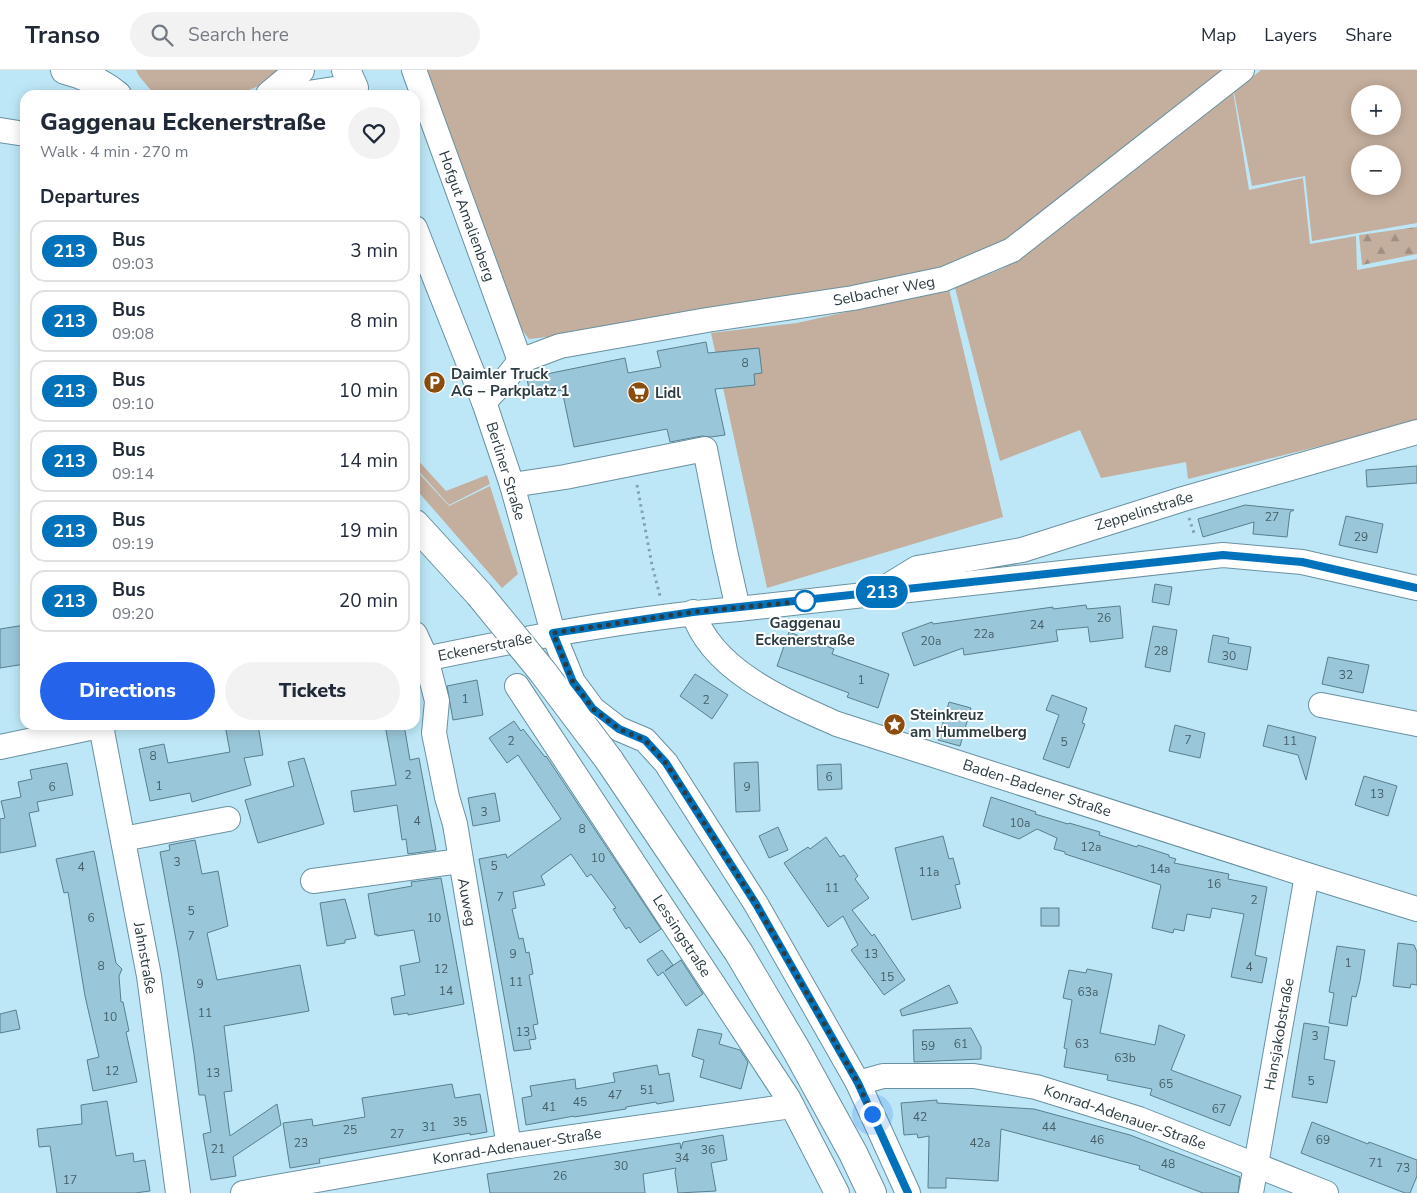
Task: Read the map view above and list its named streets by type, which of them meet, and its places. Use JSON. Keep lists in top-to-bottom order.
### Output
{
  "streets": {
    "street": [
      "Hofgut Amalienberg",
      "Selbacher Weg",
      "Berliner Straße",
      "Zeppelinstraße",
      "Eckenerstraße",
      "Baden-Badener Straße",
      "Auweg",
      "Lessingstraße",
      "Jahnstraße",
      "Hansjakobstraße",
      "Konrad-Adenauer-Straße"
    ]
  },
  "crossings": [
    ["Hofgut Amalienberg", "Selbacher Weg"],
    ["Berliner Straße", "Eckenerstraße"],
    ["Zeppelinstraße", "Eckenerstraße"],
    ["Eckenerstraße", "Baden-Badener Straße"],
    ["Eckenerstraße", "Auweg"],
    ["Baden-Badener Straße", "Hansjakobstraße"],
    ["Auweg", "Konrad-Adenauer-Straße"],
    ["Lessingstraße", "Konrad-Adenauer-Straße"],
    ["Hansjakobstraße", "Konrad-Adenauer-Straße"]
  ],
  "places": {
    "parking": ["Daimler Truck AG − Parkplatz 1"],
    "supermarket": ["Lidl"],
    "other": ["Gaggenau Eckenerstraße"],
    "place": ["Steinkreuz am Hummelberg"]
  },
  "lines": ["bus line 213"],
  "house_numbers": [
    "8",
    "27",
    "29",
    "26",
    "24",
    "22a",
    "20a",
    "28",
    "30",
    "32",
    "1",
    "1",
    "2",
    "7",
    "2",
    "11",
    "5",
    "8",
    "2",
    "6",
    "1",
    "6",
    "9",
    "13",
    "3",
    "4",
    "10a",
    "8",
    "12a",
    "10",
    "3",
    "5",
    "4",
    "14a",
    "11a",
    "16",
    "11",
    "7",
    "2",
    "5",
    "6",
    "10",
    "7",
    "9",
    "13",
    "1",
    "8",
    "4",
    "12",
    "15",
    "11",
    "9",
    "14",
    "63a",
    "11",
    "10",
    "13",
    "3",
    "61",
    "63",
    "59",
    "63b",
    "12",
    "13",
    "5",
    "65",
    "51",
    "47",
    "45",
    "41",
    "67",
    "42",
    "35",
    "31",
    "44",
    "25",
    "27",
    "46",
    "69",
    "23",
    "42a",
    "21",
    "36",
    "34",
    "71",
    "48",
    "30",
    "73",
    "26",
    "17"
  ],
  "page": {
    "header": "Transo",
    "search": "Search here",
    "nav": ["Map", "Layers", "Share"],
    "on_map": "213",
    "map_buttons": ["+", "−"],
    "heading": [
      ["Gaggenau Eckenerstraße", "Walk · 4 min · 270 m"],
      "Departures"
    ],
    "list": [
      {
        "mark": "213",
        "name": "Bus",
        "note": "09:03",
        "value": "3 min"
      },
      {
        "mark": "213",
        "name": "Bus",
        "note": "09:08",
        "value": "8 min"
      },
      {
        "mark": "213",
        "name": "Bus",
        "note": "09:10",
        "value": "10 min"
      },
      {
        "mark": "213",
        "name": "Bus",
        "note": "09:14",
        "value": "14 min"
      },
      {
        "mark": "213",
        "name": "Bus",
        "note": "09:19",
        "value": "19 min"
      },
      {
        "mark": "213",
        "name": "Bus",
        "note": "09:20",
        "value": "20 min"
      }
    ],
    "buttons": ["Directions", "Tickets"]
  }
}
